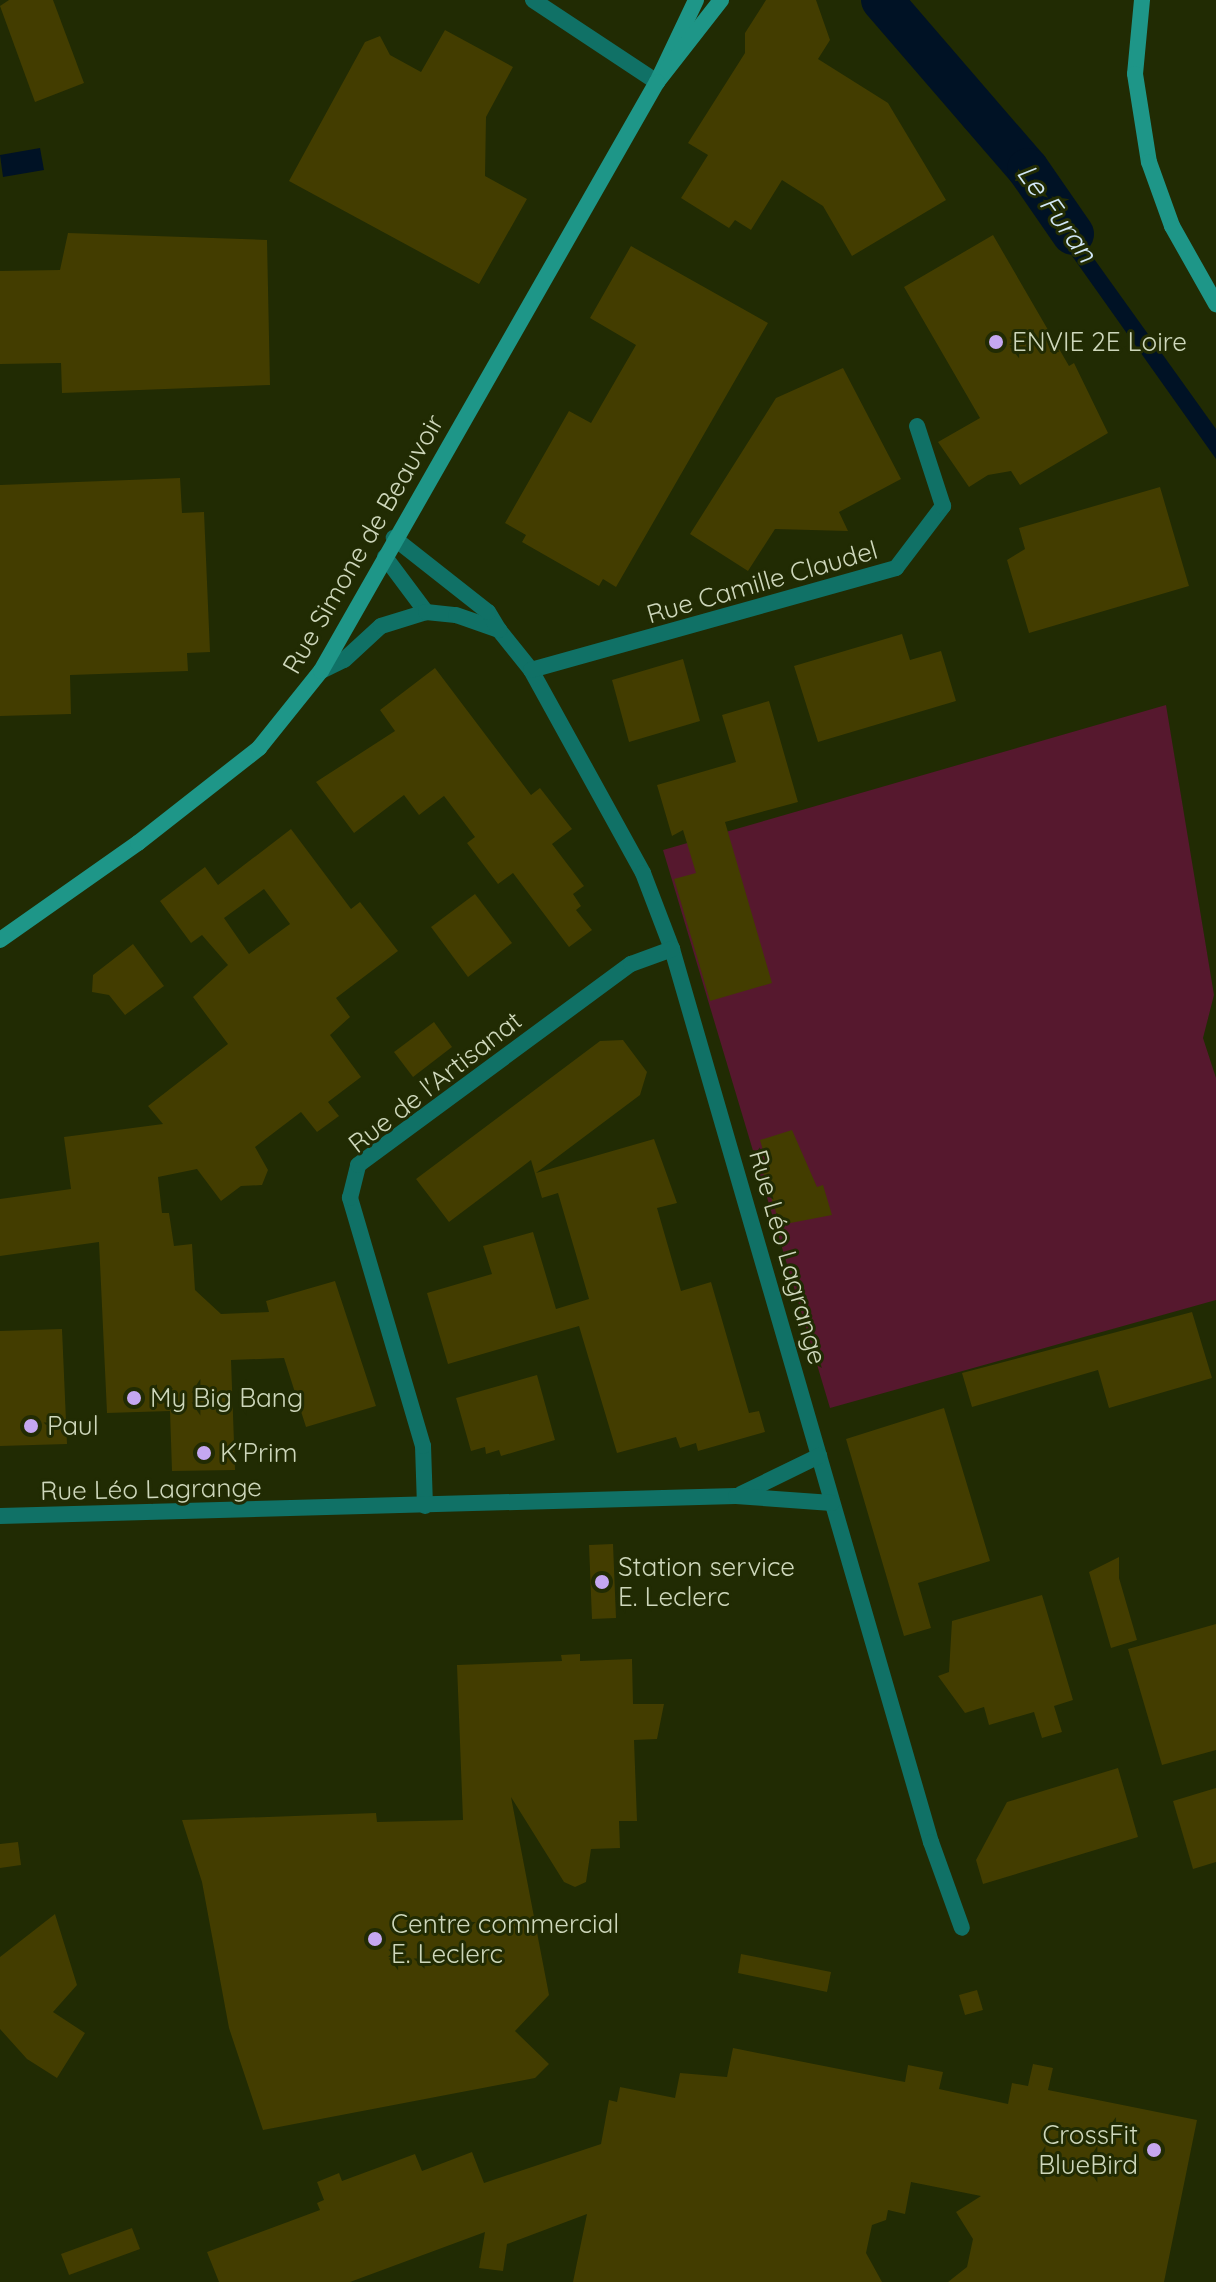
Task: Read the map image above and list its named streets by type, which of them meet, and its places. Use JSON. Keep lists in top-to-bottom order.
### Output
{
  "streets": {
    "main road": ["Rue Simone de Beauvoir"],
    "street": ["Rue Camille Claudel", "Rue de l'Artisanat", "Rue Léo Lagrange"]
  },
  "crossings": [
    ["Rue Simone de Beauvoir", "Rue Léo Lagrange"],
    ["Rue Camille Claudel", "Rue Léo Lagrange"],
    ["Rue de l'Artisanat", "Rue Léo Lagrange"]
  ],
  "water": ["Le Furan"],
  "places": [
    "ENVIE 2E Loire",
    "My Big Bang",
    "Paul",
    "K'Prim",
    "Station service E. Leclerc",
    "Centre commercial E. Leclerc",
    "CrossFit BlueBird"
  ]
}
